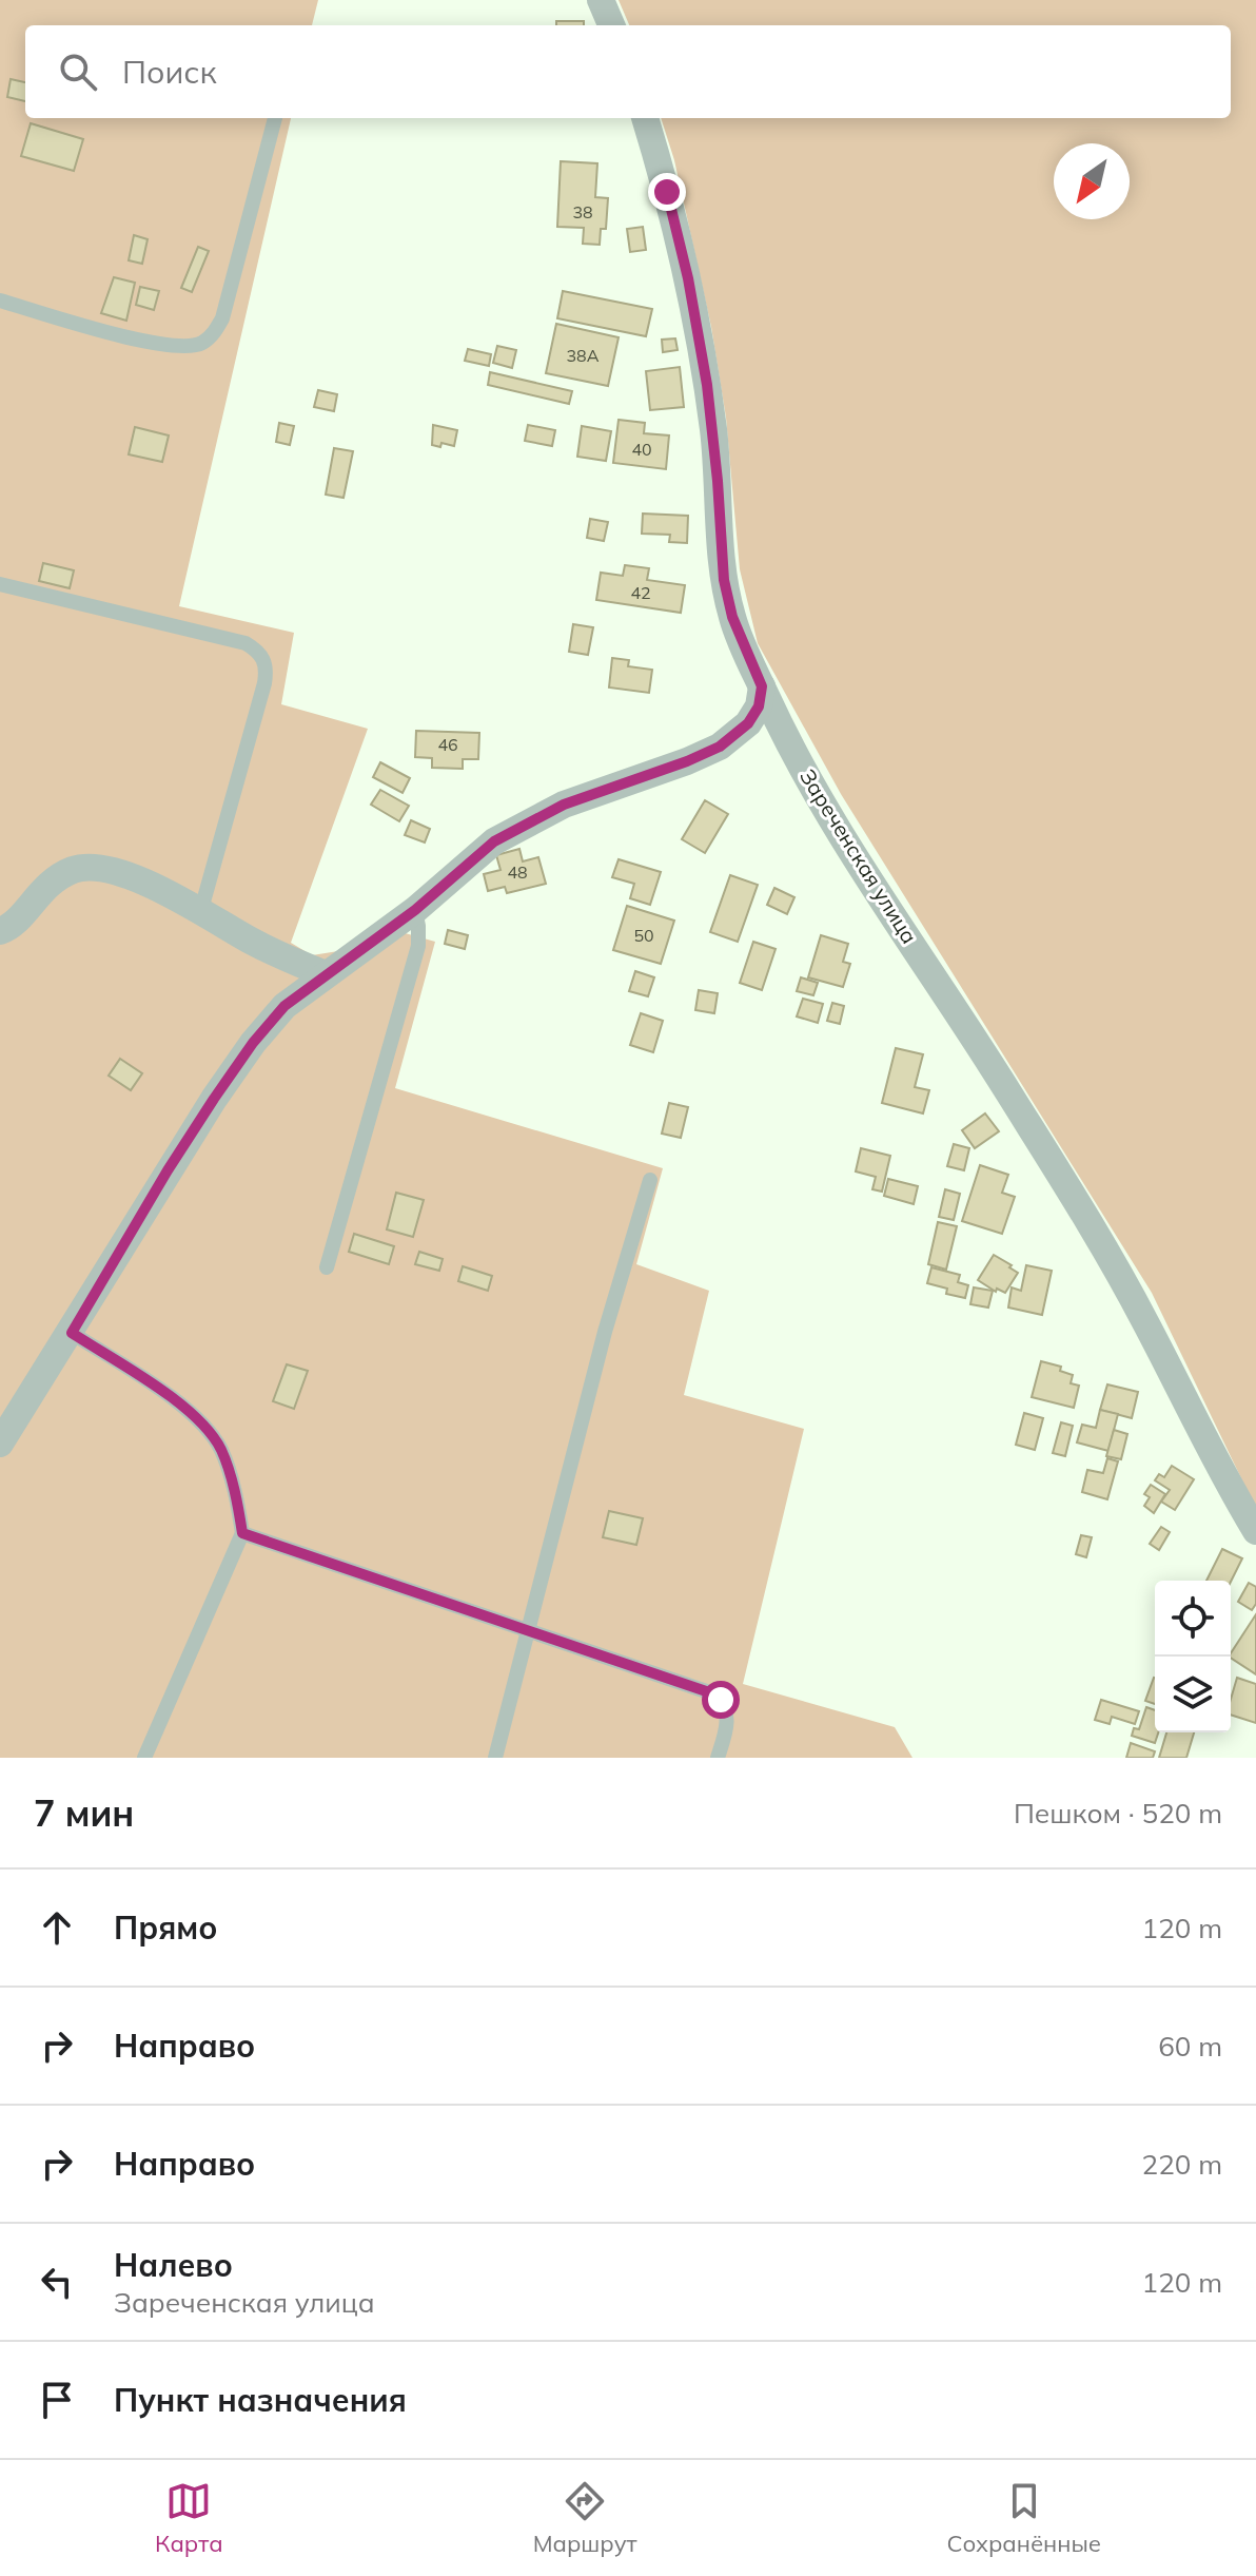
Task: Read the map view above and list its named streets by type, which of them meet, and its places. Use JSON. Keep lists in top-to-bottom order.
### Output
{
  "streets": {
    "street": ["Зареченская улица"]
  },
  "house_numbers": [
    "38",
    "38А",
    "40",
    "42",
    "46",
    "48",
    "50"
  ],
  "north": "bottom left",
  "page": {
    "search": "Поиск",
    "heading": ["7 мин", "Пешком · 520 m"],
    "list": [
      ["Прямо", "120 m"],
      ["Направо", "60 m"],
      ["Направо", "220 m"],
      ["Налево", "Зареченская улица", "120 m"],
      "Пункт назначения"
    ],
    "nav": ["Карта", "Маршрут", "Сохранённые"]
  }
}
